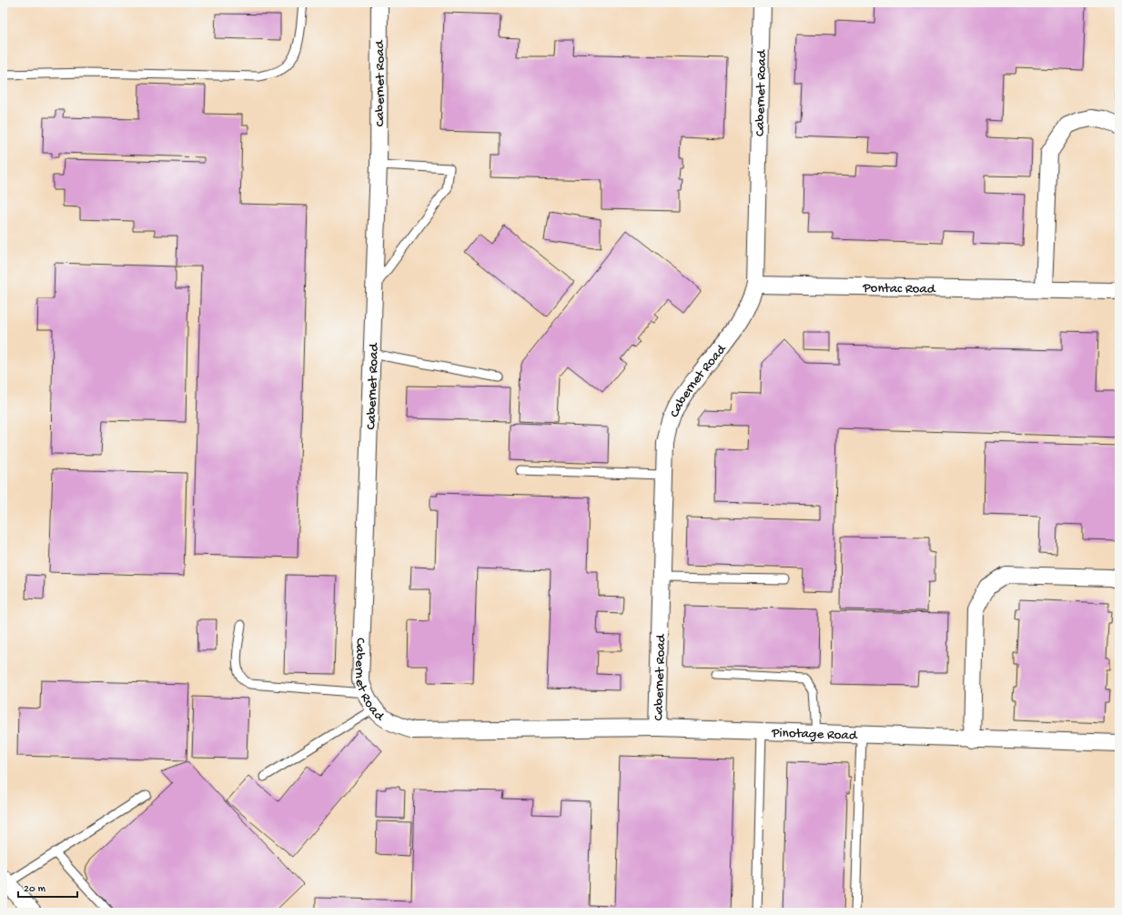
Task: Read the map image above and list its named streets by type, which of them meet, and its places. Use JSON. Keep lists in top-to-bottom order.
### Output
{
  "streets": {
    "street": ["Cabernet Road", "Pontac Road", "Pinotage Road"]
  },
  "crossings": [
    ["Cabernet Road", "Pontac Road"],
    ["Cabernet Road", "Pinotage Road"]
  ],
  "scale_bar": "20 m"
}
